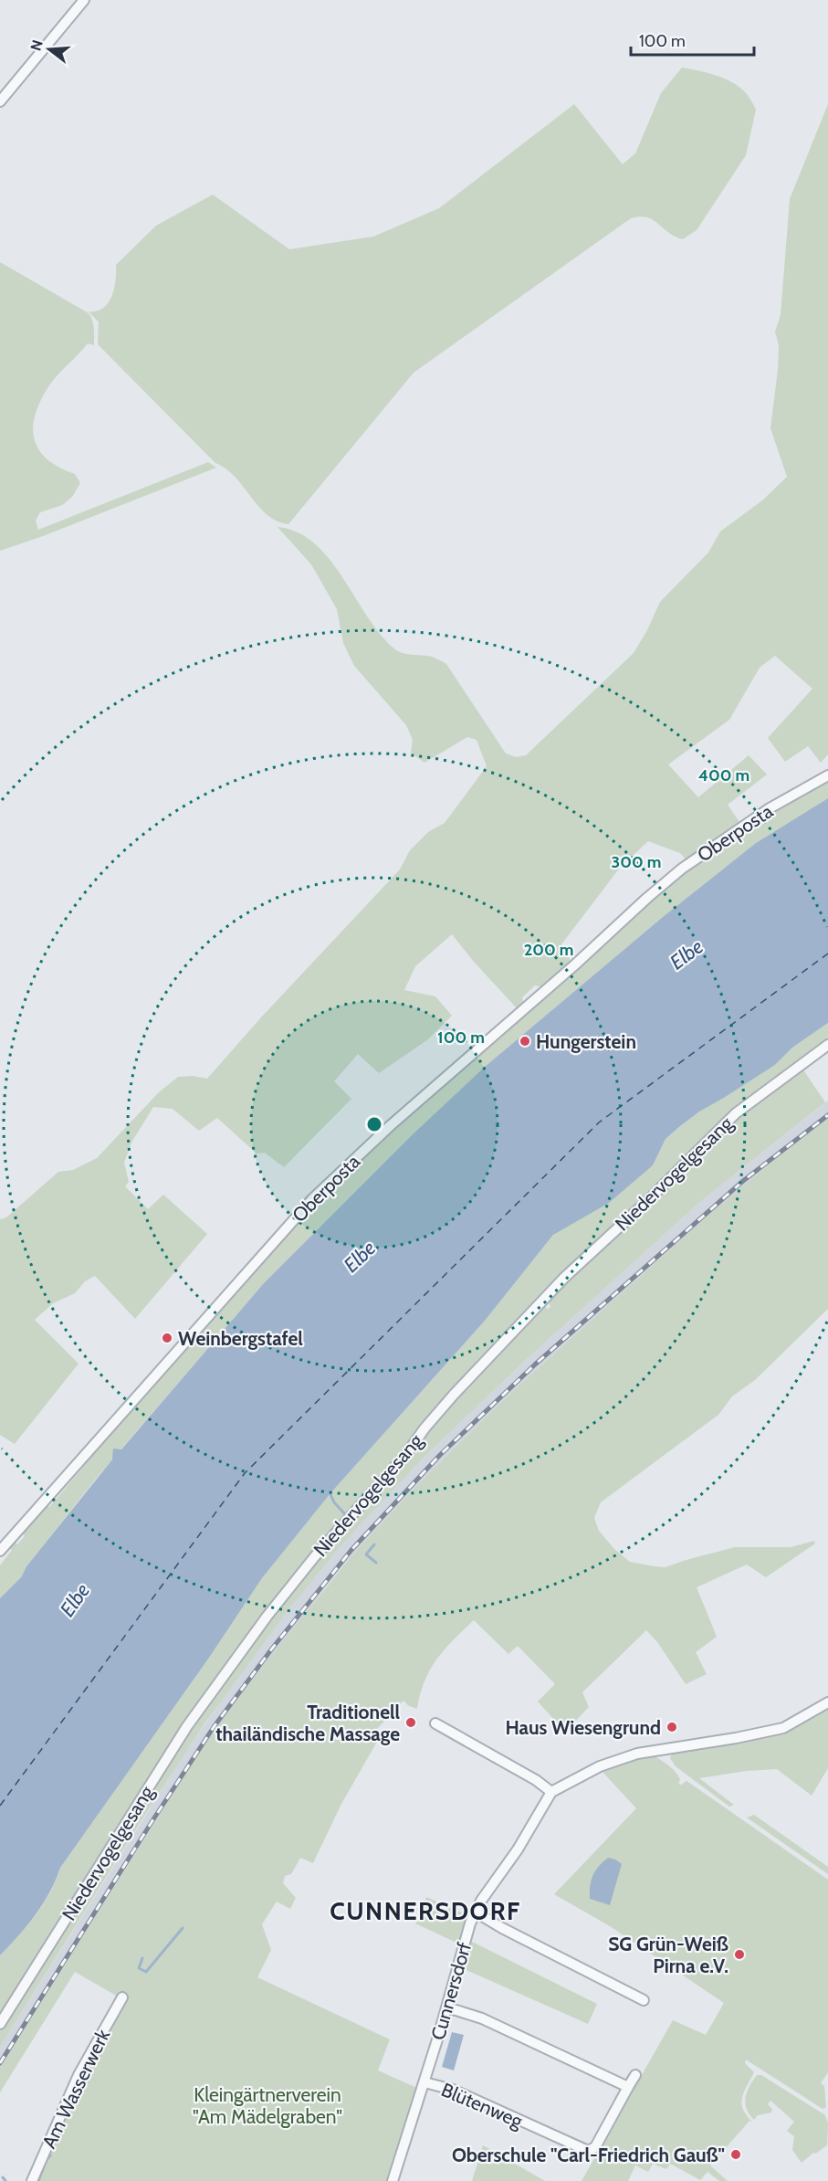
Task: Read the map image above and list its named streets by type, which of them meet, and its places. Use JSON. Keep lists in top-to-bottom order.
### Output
{
  "streets": {
    "street": [
      "Oberposta",
      "Niedervogelgesang",
      "Cunnersdorf",
      "Am Wasserwerk",
      "Blütenweg"
    ]
  },
  "crossings": [
    ["Cunnersdorf", "Blütenweg"]
  ],
  "districts": ["CUNNERSDORF"],
  "water": ["Elbe"],
  "parks": ["Kleingärtnerverein \"Am Mädelgraben\""],
  "places": [
    "Hungerstein",
    "Weinbergstafel",
    "Traditionell thailändische Massage",
    "Haus Wiesengrund",
    "SG Grün-Weiß Pirna e.V.",
    "Oberschule \"Carl-Friedrich Gauß\""
  ],
  "scale_bar": "100 m",
  "north": "left",
  "rings": [
    "400 m",
    "300 m",
    "200 m",
    "100 m"
  ]
}
